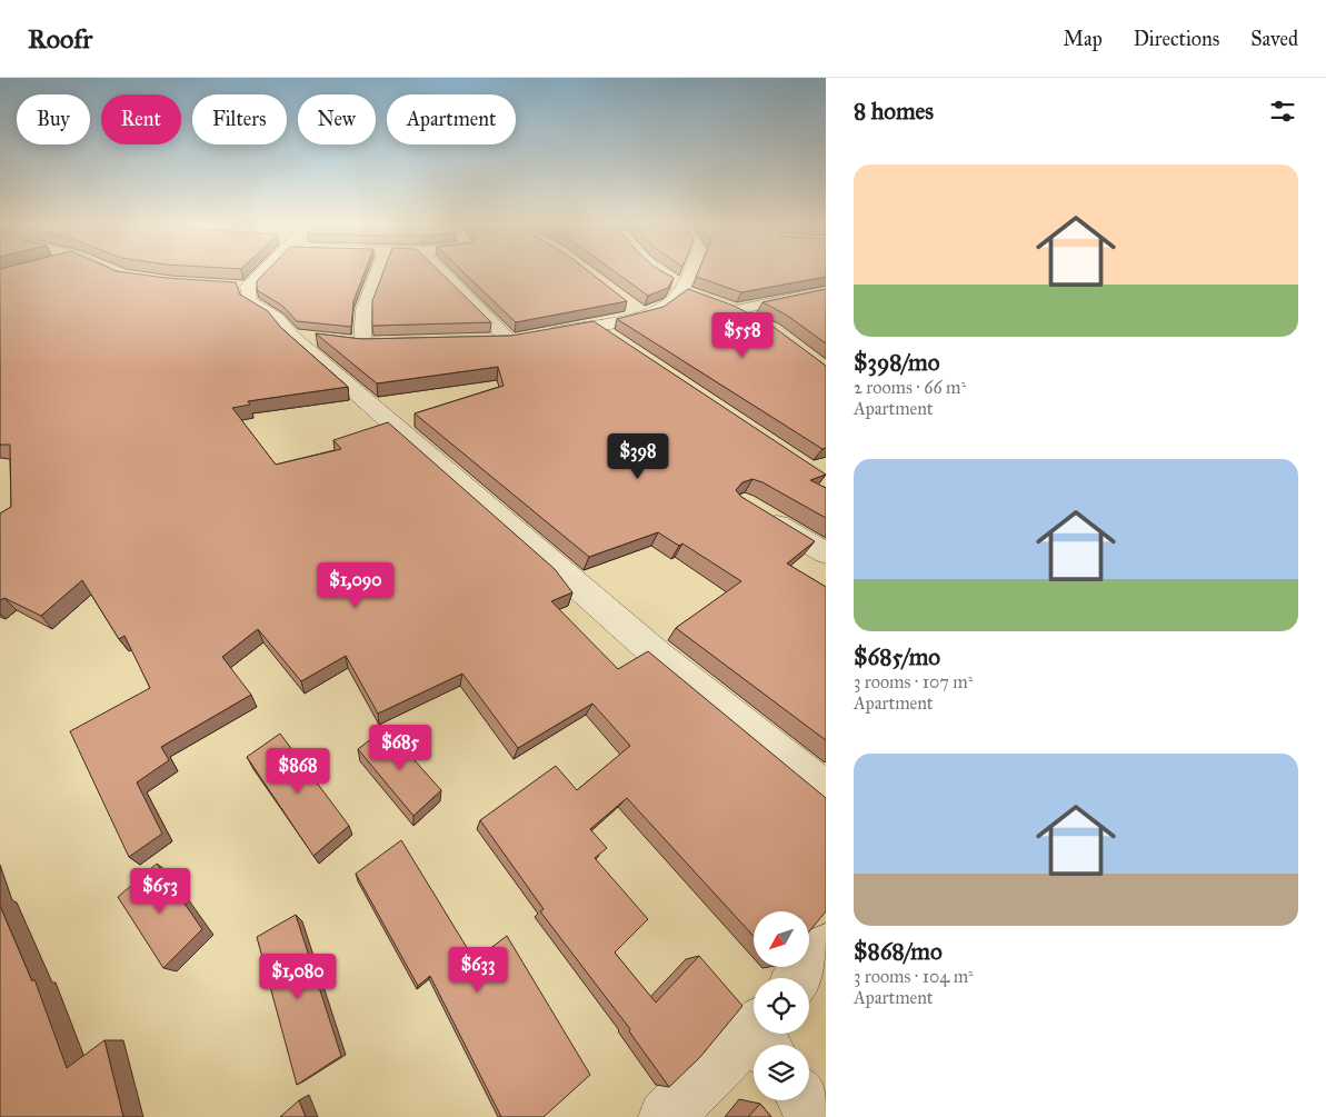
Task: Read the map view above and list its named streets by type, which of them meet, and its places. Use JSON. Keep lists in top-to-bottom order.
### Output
{
  "north": "bottom left",
  "page": {
    "header": "Roofr",
    "nav": ["Map", "Directions", "Saved"],
    "heading": "8 homes",
    "chip": [
      "Buy",
      "Rent",
      "Filters",
      "New",
      "Apartment"
    ],
    "list": [
      {
        "name": "$398/mo",
        "note": "2 rooms · 66 m² · Apartment"
      },
      {
        "name": "$685/mo",
        "note": "3 rooms · 107 m² · Apartment"
      },
      {
        "name": "$868/mo",
        "note": "3 rooms · 104 m² · Apartment"
      }
    ],
    "price": [
      "$558",
      "$398",
      "$1,090",
      "$685",
      "$868",
      "$653",
      "$633",
      "$1,080"
    ]
  }
}
